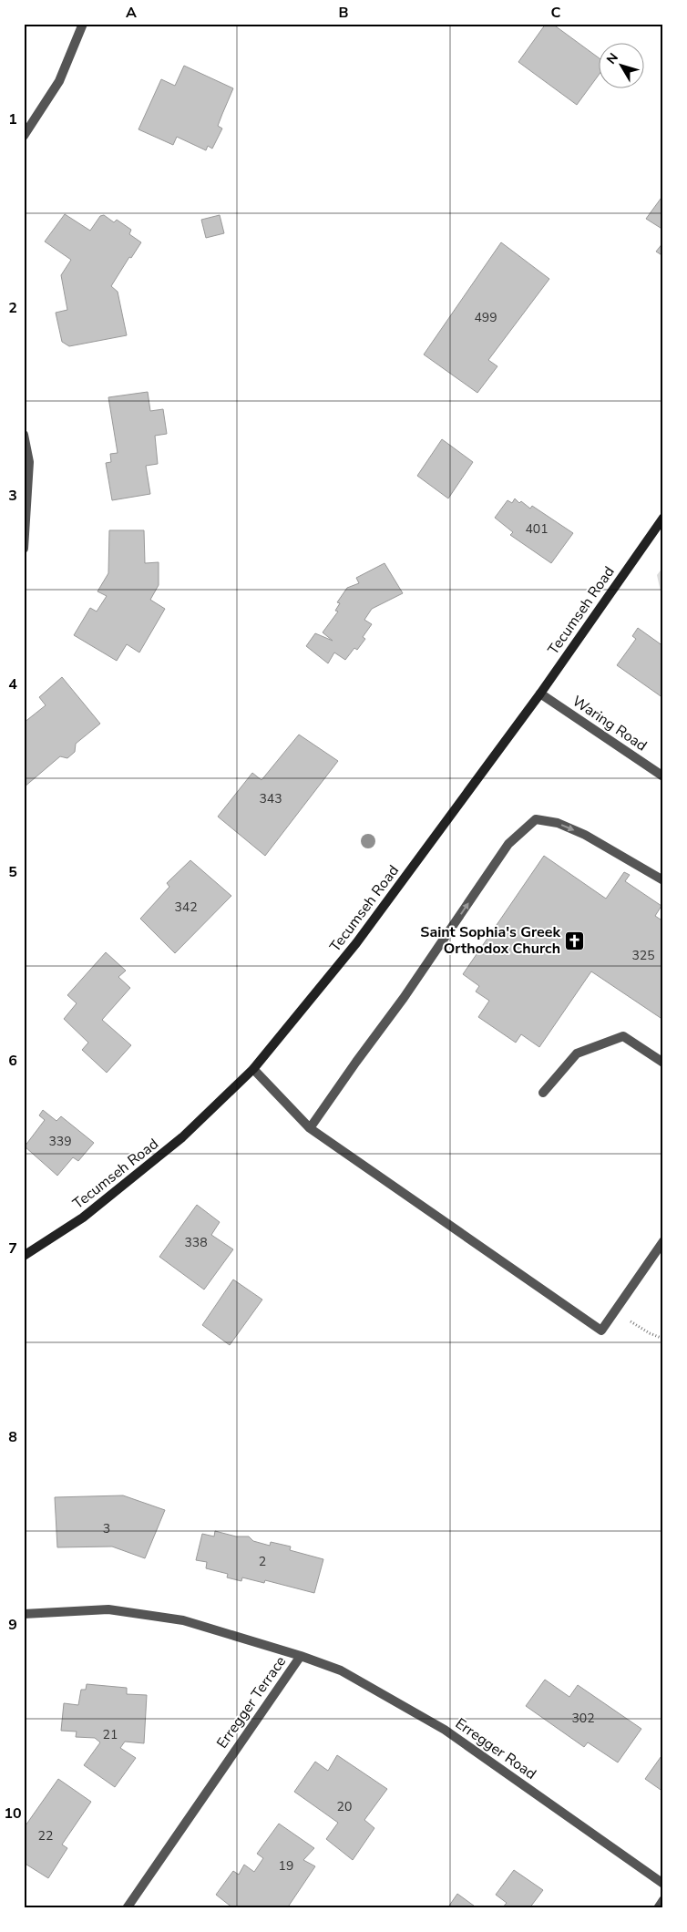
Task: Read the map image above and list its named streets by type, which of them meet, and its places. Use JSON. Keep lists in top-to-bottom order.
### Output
{
  "streets": {
    "street": [
      "Tecumseh Road",
      "Waring Road",
      "Erregger Terrace",
      "Erregger Road"
    ]
  },
  "crossings": [
    ["Tecumseh Road", "Waring Road"],
    ["Erregger Terrace", "Erregger Road"]
  ],
  "places": {
    "church": ["Saint Sophia's Greek Orthodox Church"]
  },
  "house_numbers": [
    "499",
    "401",
    "343",
    "342",
    "325",
    "339",
    "338",
    "3",
    "2",
    "302",
    "21",
    "20",
    "22",
    "19"
  ],
  "north": "top left",
  "grid": {
    "columns": ["A", "B", "C"],
    "rows": [
      "1",
      "2",
      "3",
      "4",
      "5",
      "6",
      "7",
      "8",
      "9",
      "10"
    ]
  }
}
